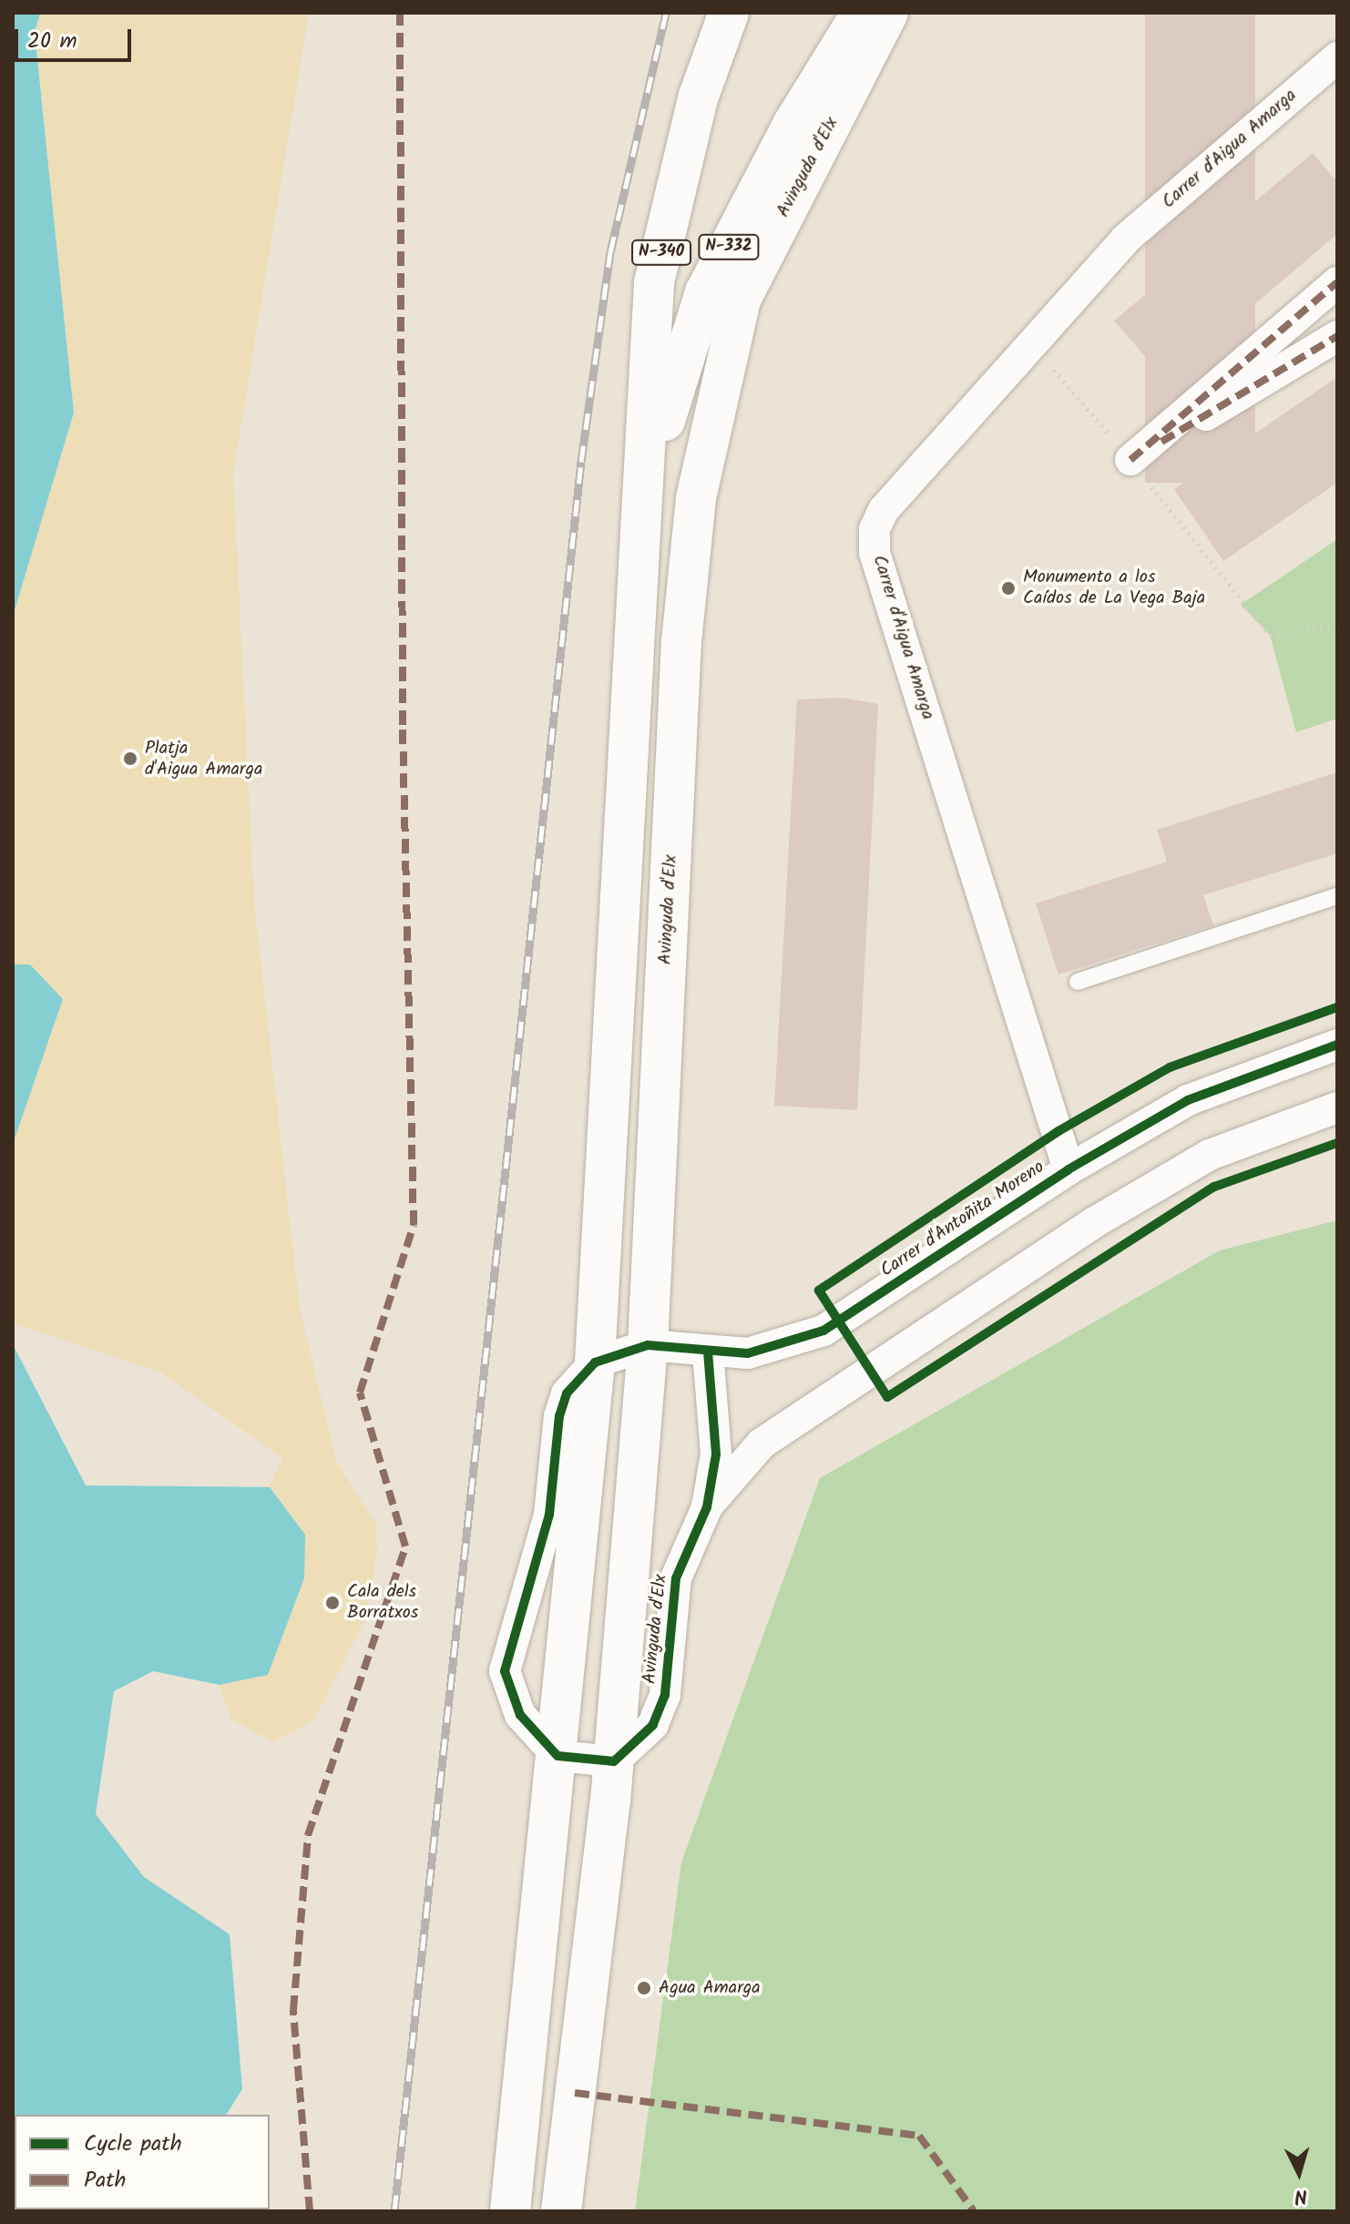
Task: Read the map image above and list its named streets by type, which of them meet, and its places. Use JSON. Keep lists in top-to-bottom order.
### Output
{
  "streets": {
    "highway": ["Avinguda d'Elx", "N-332", "N-340"],
    "street": ["Carrer d'Aigua Amarga", "Carrer d'Antoñita Moreno"]
  },
  "crossings": [
    ["Carrer d'Aigua Amarga", "Carrer d'Antoñita Moreno"],
    ["Avinguda d'Elx", "Carrer d'Antoñita Moreno"],
    ["N-332", "N-340"]
  ],
  "places": [
    "Monumento a los Caídos de La Vega Baja",
    "Platja d'Aigua Amarga",
    "Cala dels Borratxos",
    "Agua Amarga"
  ],
  "legend": ["Cycle path", "Path"],
  "scale_bar": "20 m",
  "north": "bottom"
}
